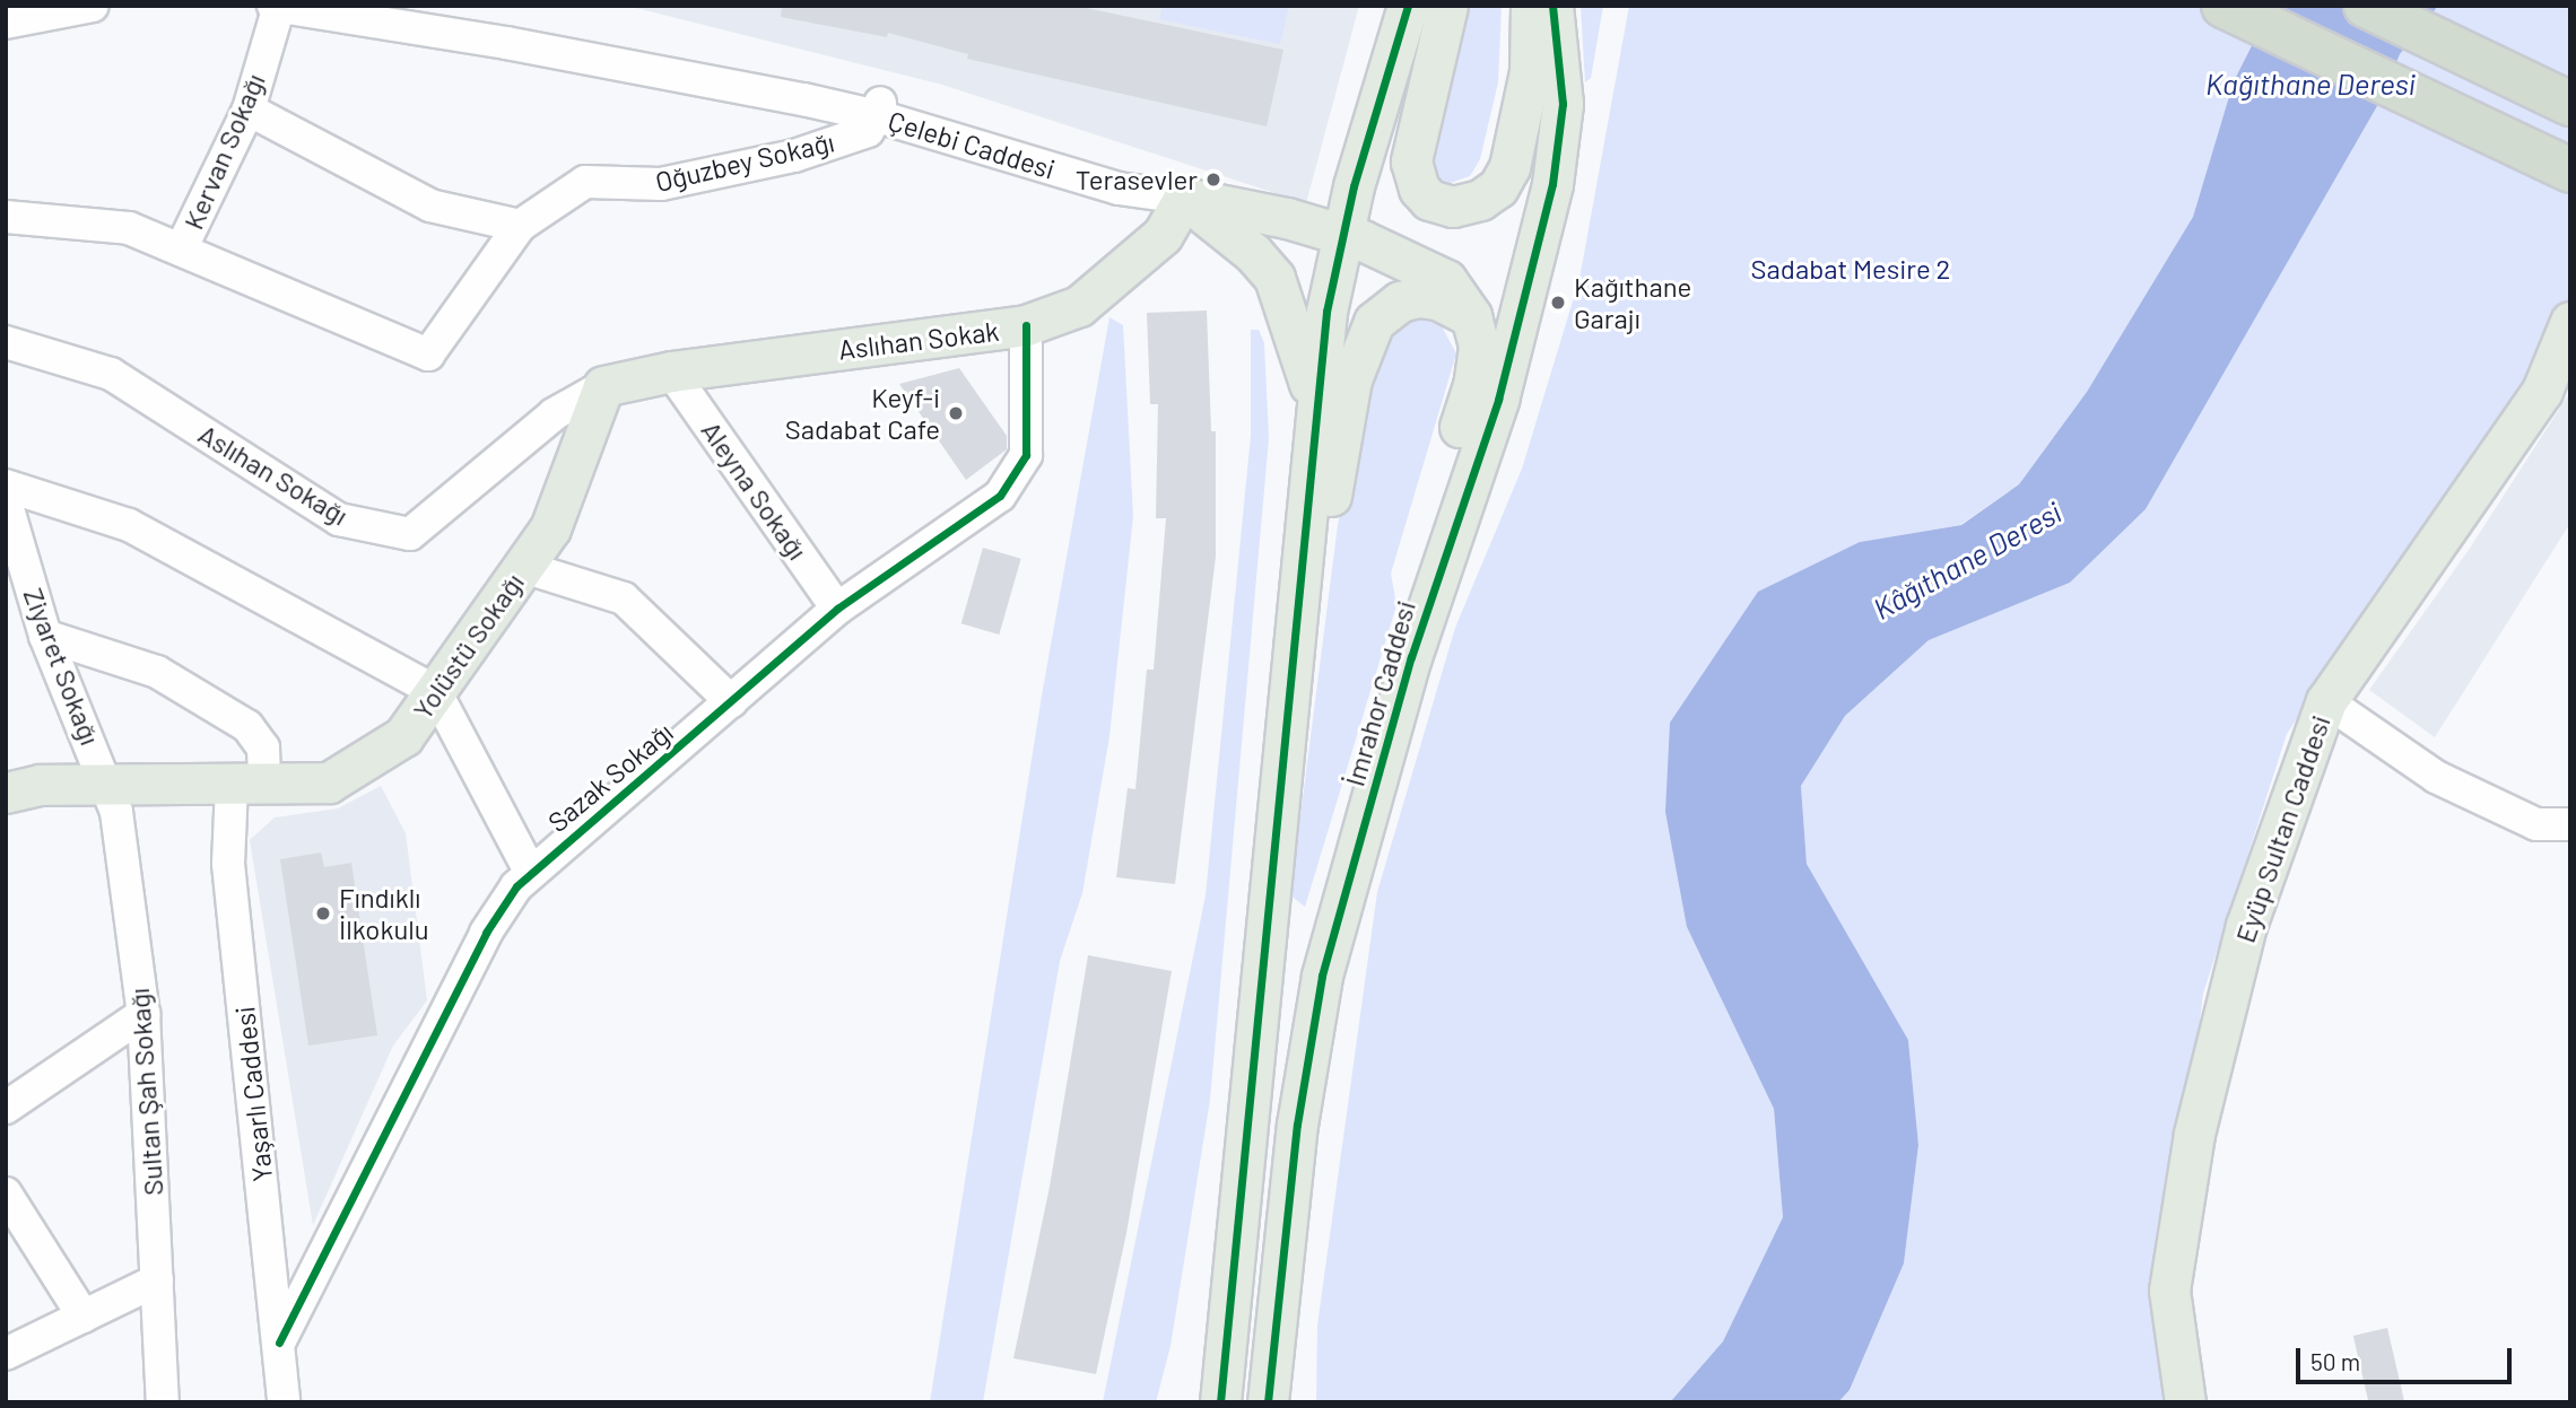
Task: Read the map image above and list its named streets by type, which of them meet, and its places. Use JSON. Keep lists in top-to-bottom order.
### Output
{
  "streets": {
    "main road": [
      "Aslıhan Sokak",
      "Yolüstü Sokağı",
      "İmrahor Caddesi",
      "Eyüp Sultan Caddesi"
    ],
    "street": [
      "Çelebi Caddesi",
      "Kervan Sokağı",
      "Oğuzbey Sokağı",
      "Aslıhan Sokağı",
      "Aleyna Sokağı",
      "Ziyaret Sokağı",
      "Sazak Sokağı",
      "Sultan Şah Sokağı",
      "Yaşarlı Caddesi"
    ]
  },
  "crossings": [
    ["Çelebi Caddesi", "Kervan Sokağı"],
    ["Çelebi Caddesi", "Oğuzbey Sokağı"],
    ["Çelebi Caddesi", "Aslıhan Sokak"],
    ["Aslıhan Sokak", "Aslıhan Sokağı"],
    ["Aslıhan Sokak", "Aleyna Sokağı"],
    ["Aslıhan Sokak", "Yolüstü Sokağı"],
    ["Aslıhan Sokak", "Sazak Sokağı"],
    ["Aslıhan Sokağı", "Yolüstü Sokağı"],
    ["Aleyna Sokağı", "Sazak Sokağı"],
    ["Yolüstü Sokağı", "Ziyaret Sokağı"],
    ["Yolüstü Sokağı", "Sultan Şah Sokağı"],
    ["Yolüstü Sokağı", "Yaşarlı Caddesi"],
    ["Ziyaret Sokağı", "Sultan Şah Sokağı"],
    ["Ziyaret Sokağı", "Yaşarlı Caddesi"],
    ["Sazak Sokağı", "Yaşarlı Caddesi"]
  ],
  "water": ["Kağıthane Deresi", "Kâğıthane Deresi"],
  "parks": ["Sadabat Mesire 2"],
  "places": [
    "Terasevler",
    "Kağıthane Garajı",
    "Keyf-i Sadabat Cafe",
    "Fındıklı İlkokulu"
  ],
  "scale_bar": "50 m"
}
